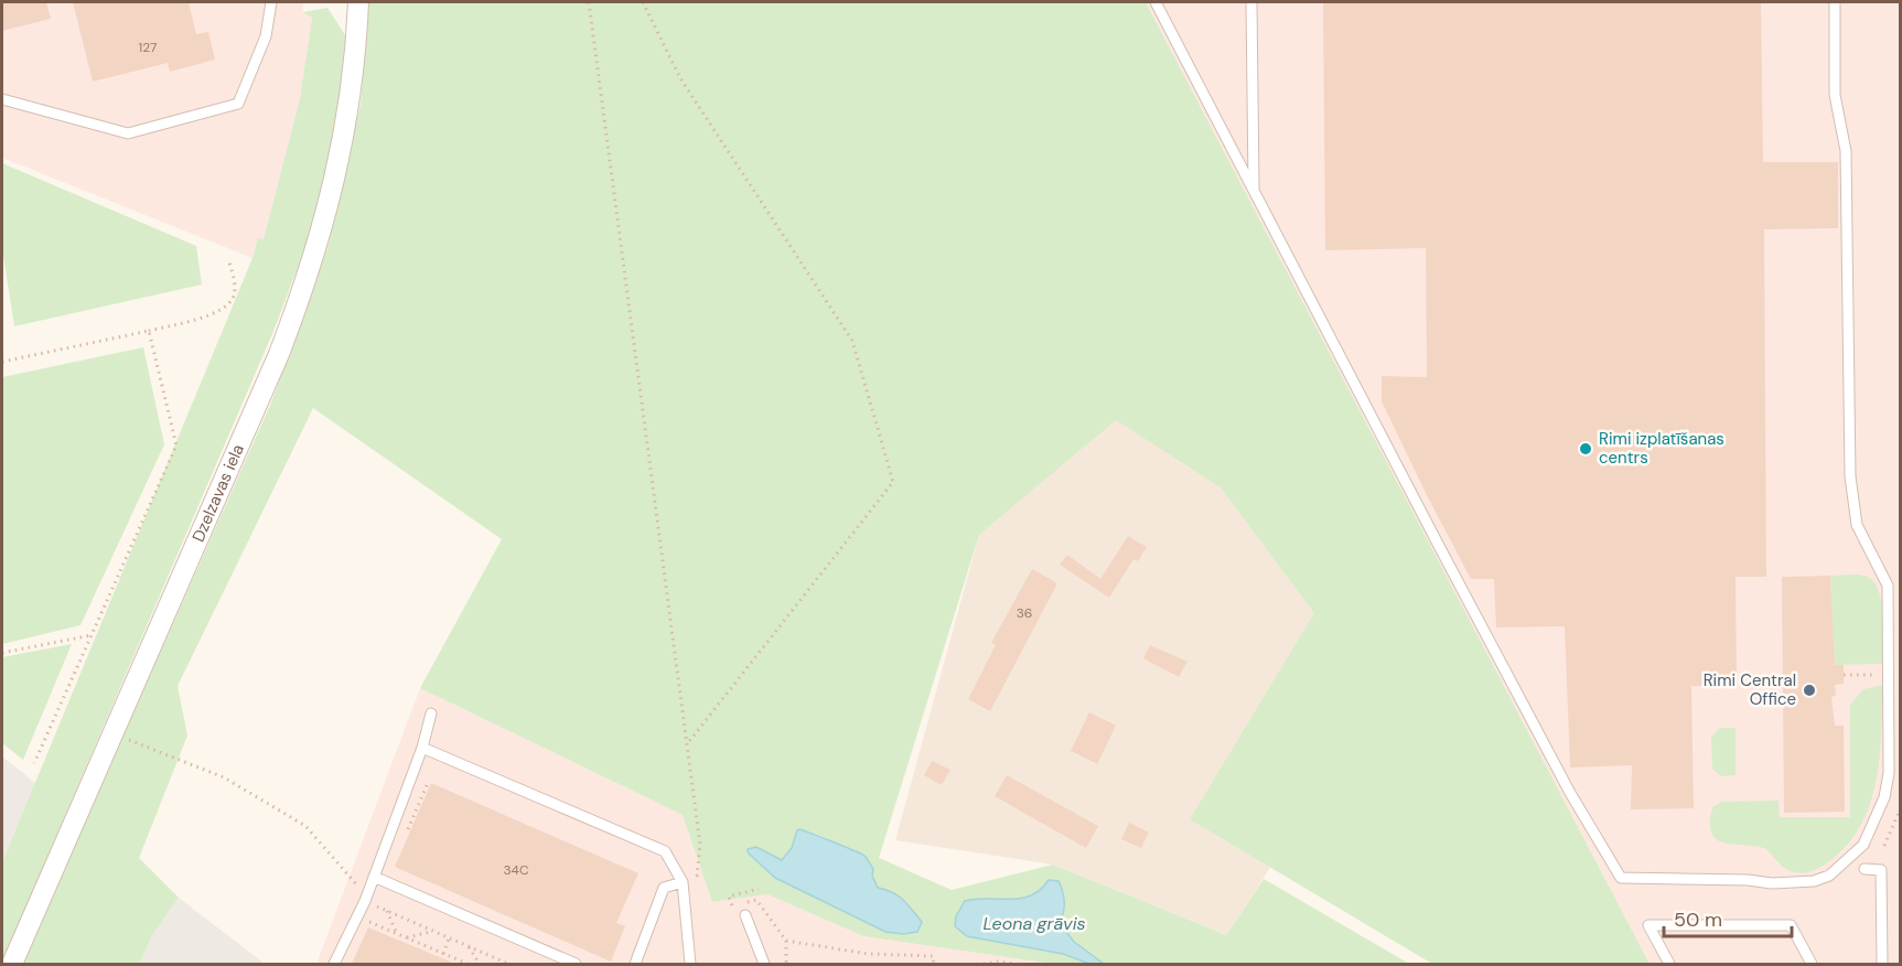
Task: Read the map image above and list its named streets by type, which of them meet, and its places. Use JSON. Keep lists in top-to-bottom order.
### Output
{
  "streets": {
    "street": ["Dzelzavas iela"]
  },
  "water": ["Leona grāvis"],
  "places": ["Rimi izplatīšanas centrs", "Rimi Central Office"],
  "house_numbers": ["127", "36", "34C"],
  "scale_bar": "50 m"
}
